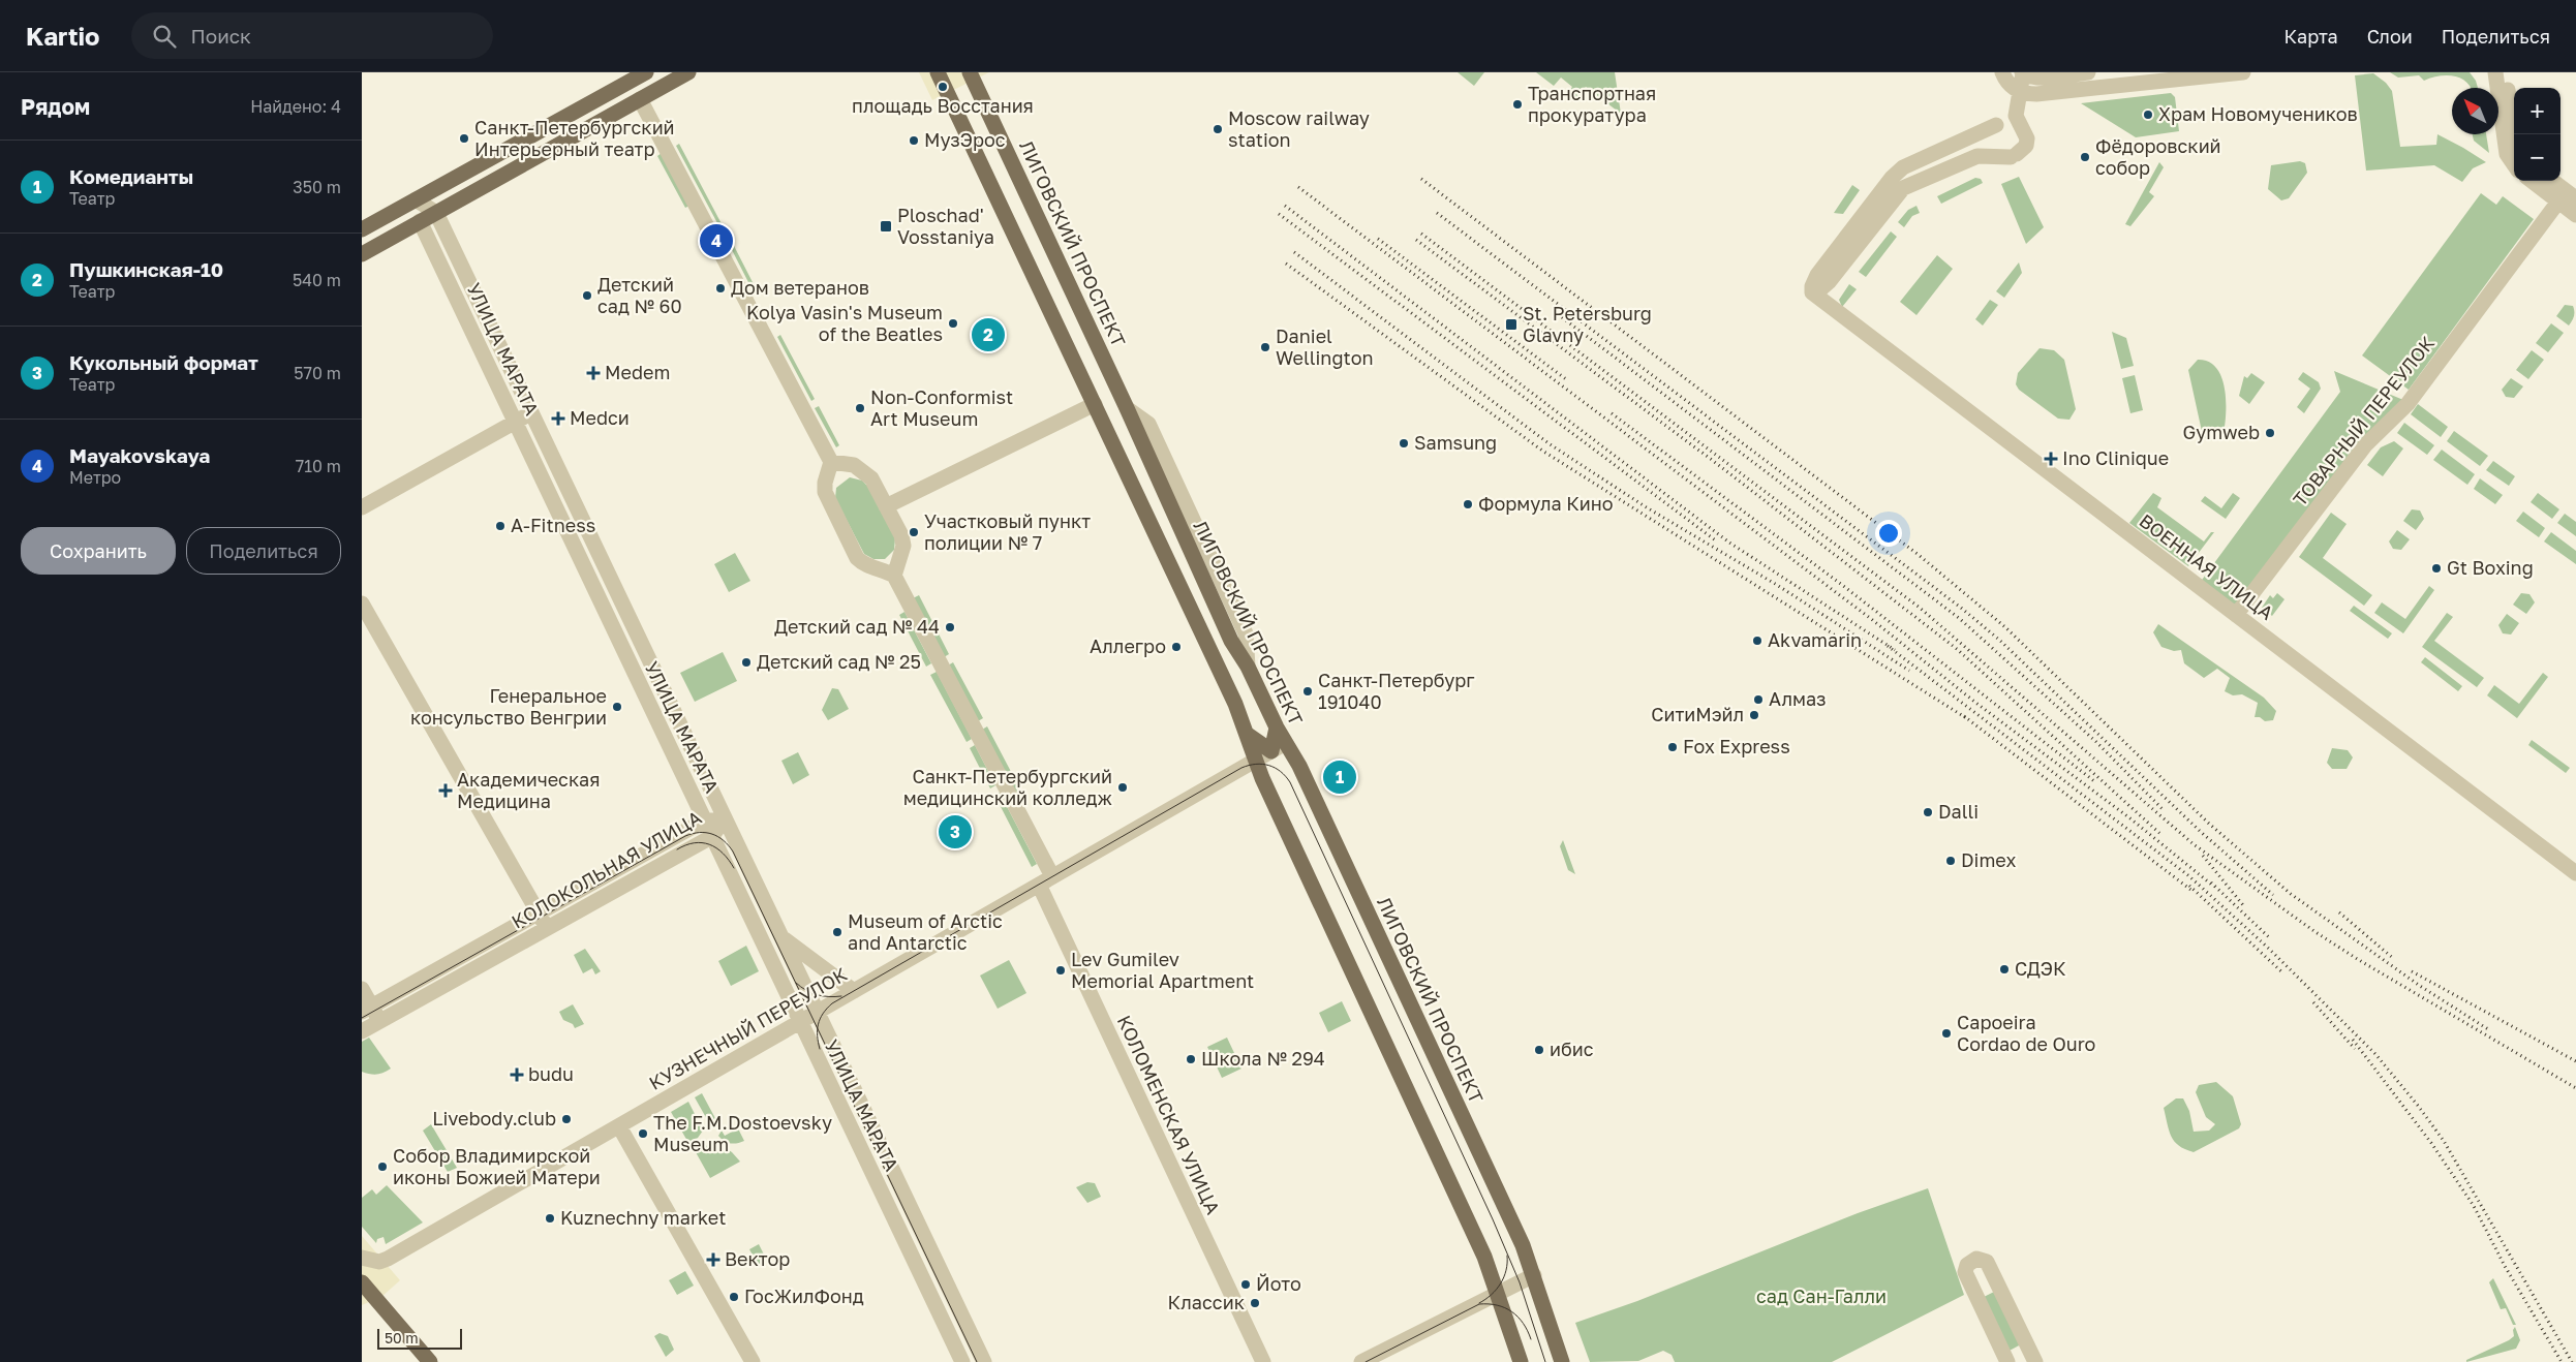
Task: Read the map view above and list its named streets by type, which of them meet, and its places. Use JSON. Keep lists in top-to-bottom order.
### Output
{
  "streets": {
    "main road": ["ЛИГОВСКИЙ ПРОСПЕКТ"],
    "street": [
      "УЛИЦА МАРАТА",
      "ТОВАРНЫЙ ПЕРЕУЛОК",
      "ВОЕННАЯ УЛИЦА",
      "КОЛОКОЛЬНАЯ УЛИЦА",
      "КУЗНЕЧНЫЙ ПЕРЕУЛОК",
      "КОЛОМЕНСКАЯ УЛИЦА"
    ]
  },
  "crossings": [
    ["ЛИГОВСКИЙ ПРОСПЕКТ", "КУЗНЕЧНЫЙ ПЕРЕУЛОК"],
    ["УЛИЦА МАРАТА", "КОЛОКОЛЬНАЯ УЛИЦА"],
    ["УЛИЦА МАРАТА", "КУЗНЕЧНЫЙ ПЕРЕУЛОК"],
    ["ТОВАРНЫЙ ПЕРЕУЛОК", "ВОЕННАЯ УЛИЦА"],
    ["КУЗНЕЧНЫЙ ПЕРЕУЛОК", "КОЛОМЕНСКАЯ УЛИЦА"]
  ],
  "parks": ["сад Сан-Галли"],
  "places": {
    "other": [
      "площадь Восстания",
      "Транспортная прокуратура",
      "Храм Новомучеников",
      "Moscow railway station",
      "Санкт-Петербургский Интерьерный театр",
      "МузЭрос",
      "Фёдоровский собор",
      "Дом ветеранов",
      "Детский сад № 60",
      "Kolya Vasin's Museum of the Beatles",
      "Daniel Wellington",
      "Non-Conformist Art Museum",
      "Gymweb",
      "Samsung",
      "Формула Кино",
      "A-Fitness",
      "Участковый пункт полиции № 7",
      "Gt Boxing",
      "Детский сад № 44",
      "Akvamarin",
      "Аллегро",
      "Детский сад № 25",
      "Санкт-Петербург 191040",
      "Алмаз",
      "Генеральное консульство Венгрии",
      "СитиМэйл",
      "Fox Express",
      "Санкт-Петербургский медицинский колледж",
      "Dalli",
      "Dimex",
      "Museum of Arctic and Antarctic",
      "СДЭК",
      "Lev Gumilev Memorial Apartment",
      "Capoeira Cordao de Ouro",
      "ибис",
      "Школа № 294",
      "Livebody.club",
      "The F.M.Dostoevsky Museum",
      "Собор Владимирской иконы Божией Матери",
      "Kuznechny market",
      "Йото",
      "ГосЖилФонд",
      "Классик"
    ],
    "transit": ["Ploschad' Vosstaniya", "St. Petersburg Glavny"],
    "health": [
      "Medem",
      "Medси",
      "Ino Clinique",
      "Академическая Медицина",
      "budu",
      "Вектор"
    ]
  },
  "scale_bar": "50 m",
  "north": "top left",
  "page": {
    "header": "Kartio",
    "search": "Поиск",
    "nav": ["Карта", "Слои", "Поделиться"],
    "heading": ["Рядом", "Найдено: 4"],
    "map_buttons": ["+", "−"],
    "list": [
      {
        "mark": "1",
        "name": "Комедианты",
        "note": "Театр",
        "value": "350 m"
      },
      {
        "mark": "2",
        "name": "Пушкинская-10",
        "note": "Театр",
        "value": "540 m"
      },
      {
        "mark": "3",
        "name": "Кукольный формат",
        "note": "Театр",
        "value": "570 m"
      },
      {
        "mark": "4",
        "name": "Mayakovskaya",
        "note": "Метро",
        "value": "710 m"
      }
    ],
    "pins": [
      "4",
      "2",
      "1",
      "3"
    ],
    "buttons": ["Сохранить", "Поделиться"],
    "scale": "50 m"
  }
}
